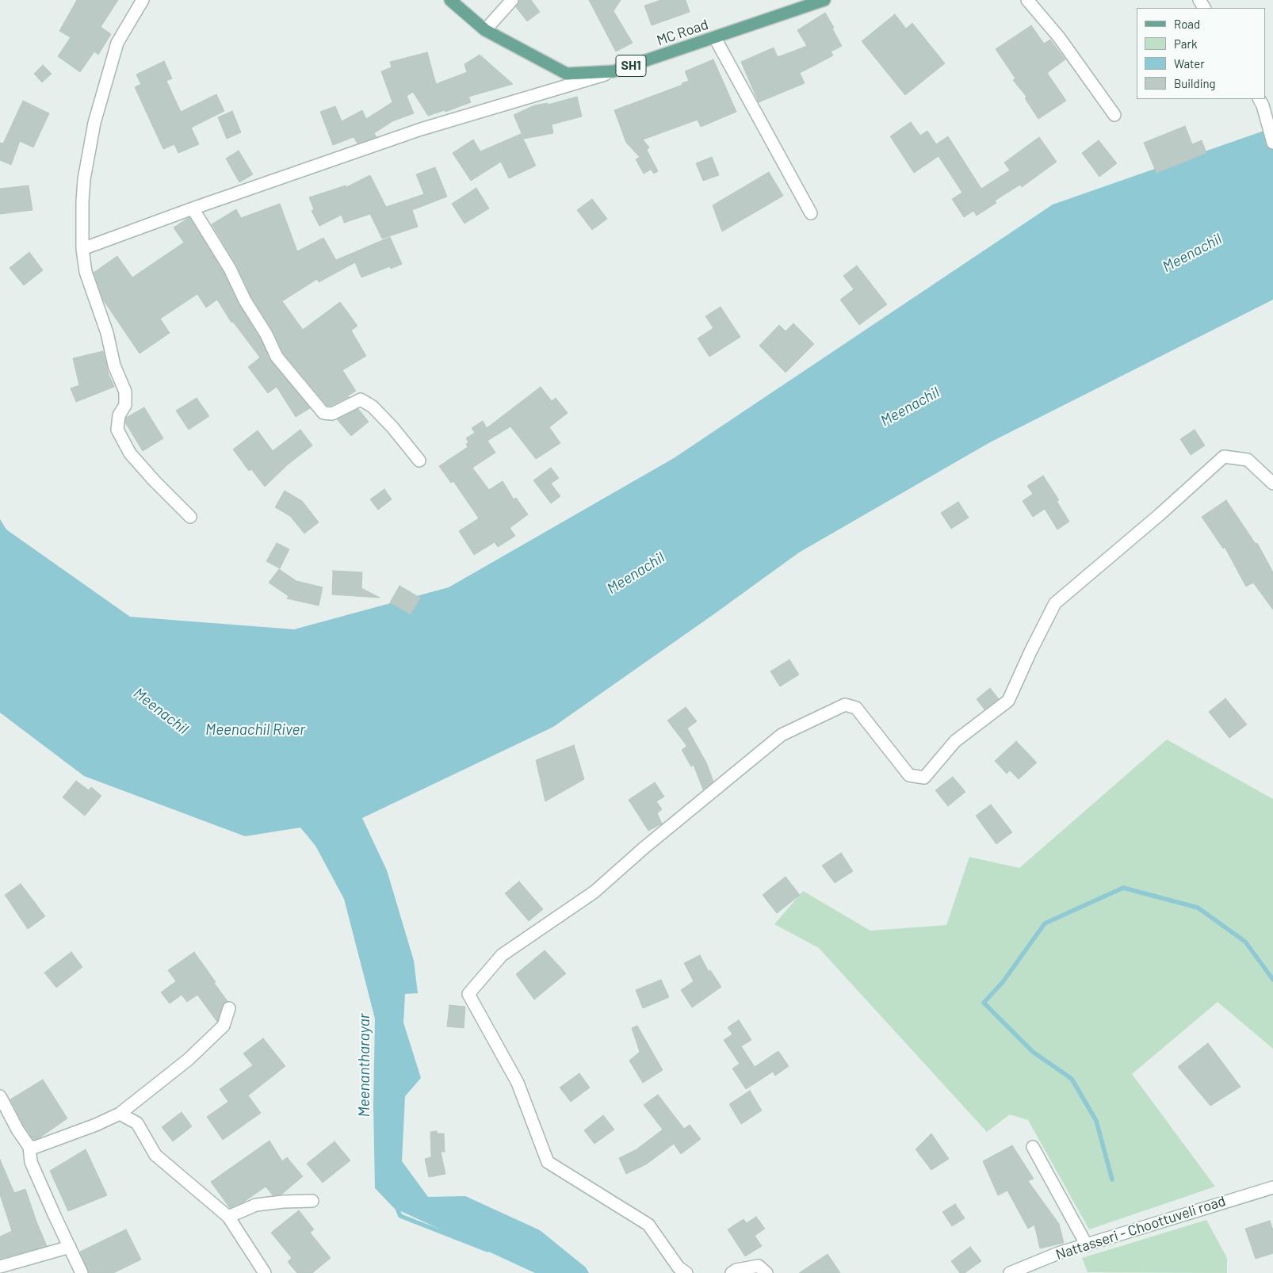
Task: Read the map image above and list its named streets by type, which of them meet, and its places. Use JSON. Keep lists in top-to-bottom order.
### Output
{
  "streets": {
    "main road": ["MC Road", "SH1"],
    "street": ["Nattasseri - Choottuveli road"]
  },
  "water": ["Meenachil", "Meenachil River", "Meenantharayar"],
  "legend": [
    "Road",
    "Park",
    "Water",
    "Building"
  ]
}
